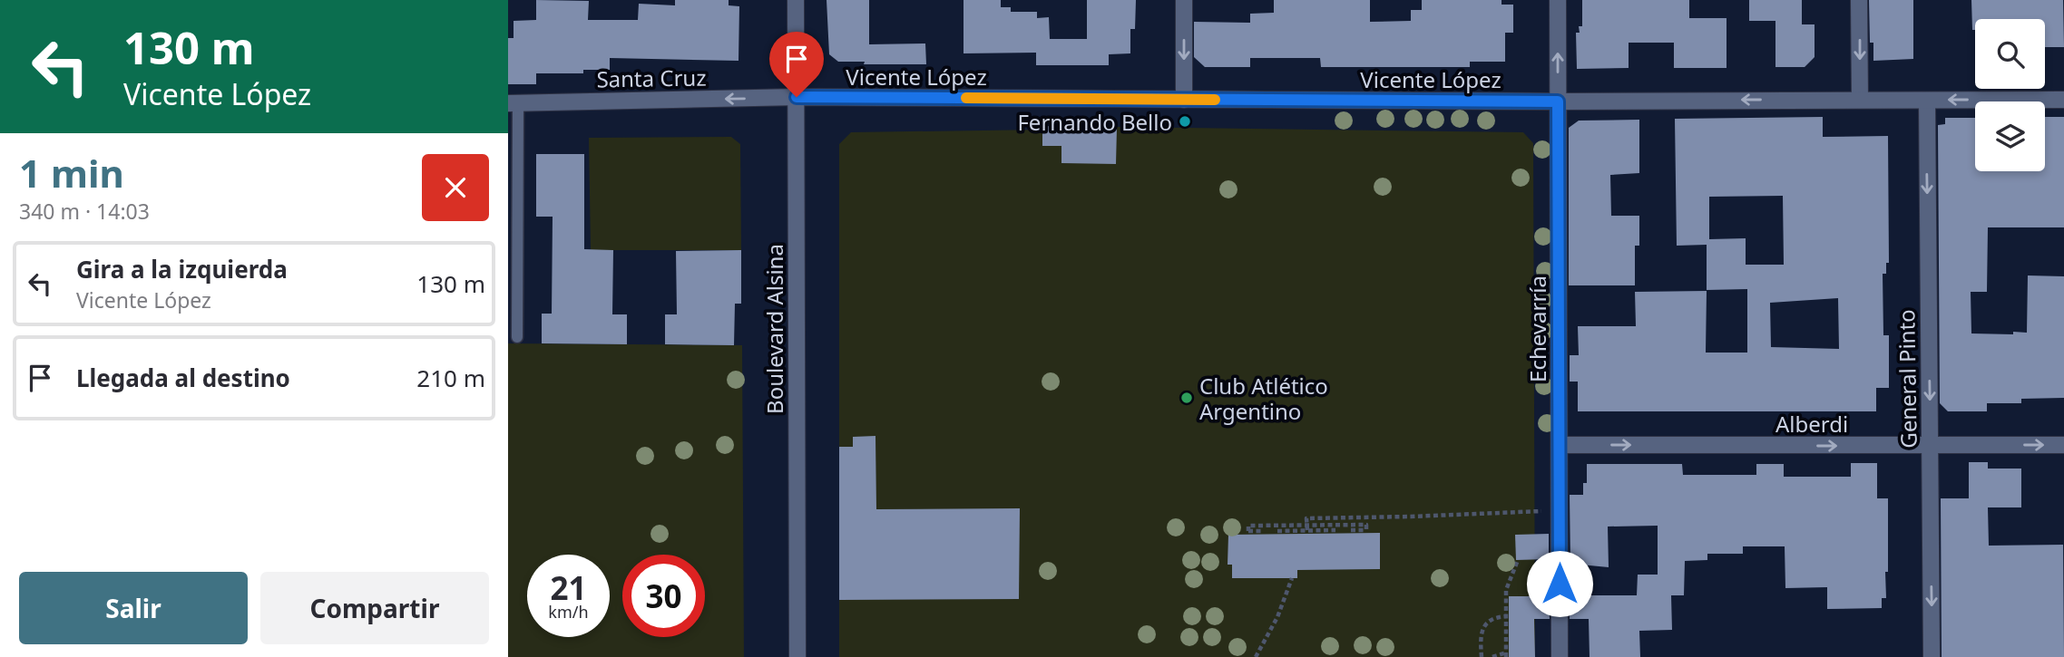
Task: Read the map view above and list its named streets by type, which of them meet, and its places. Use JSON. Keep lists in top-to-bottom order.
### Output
{
  "streets": {
    "street": [
      "Vicente López",
      "Santa Cruz",
      "Boulevard Alsina",
      "Echevarría",
      "General Pinto",
      "Alberdi"
    ]
  },
  "crossings": [
    ["Vicente López", "Santa Cruz"],
    ["Vicente López", "Boulevard Alsina"],
    ["Vicente López", "Echevarría"],
    ["Vicente López", "General Pinto"],
    ["Santa Cruz", "Boulevard Alsina"],
    ["Echevarría", "Alberdi"],
    ["General Pinto", "Alberdi"]
  ],
  "one_way": ["Santa Cruz", "General Pinto", "Alberdi"],
  "places": ["Fernando Bello", "Club Atlético Argentino"],
  "page": {
    "turn": ["130 m", "Vicente López"],
    "heading": ["1 min", "340 m · 14:03"],
    "list": [
      {
        "name": "Gira a la izquierda",
        "note": "Vicente López",
        "value": "130 m"
      },
      {
        "name": "Llegada al destino",
        "value": "210 m"
      }
    ],
    "speed": "21 km/h",
    "limit": "30",
    "buttons": ["Salir", "Compartir"]
  }
}
